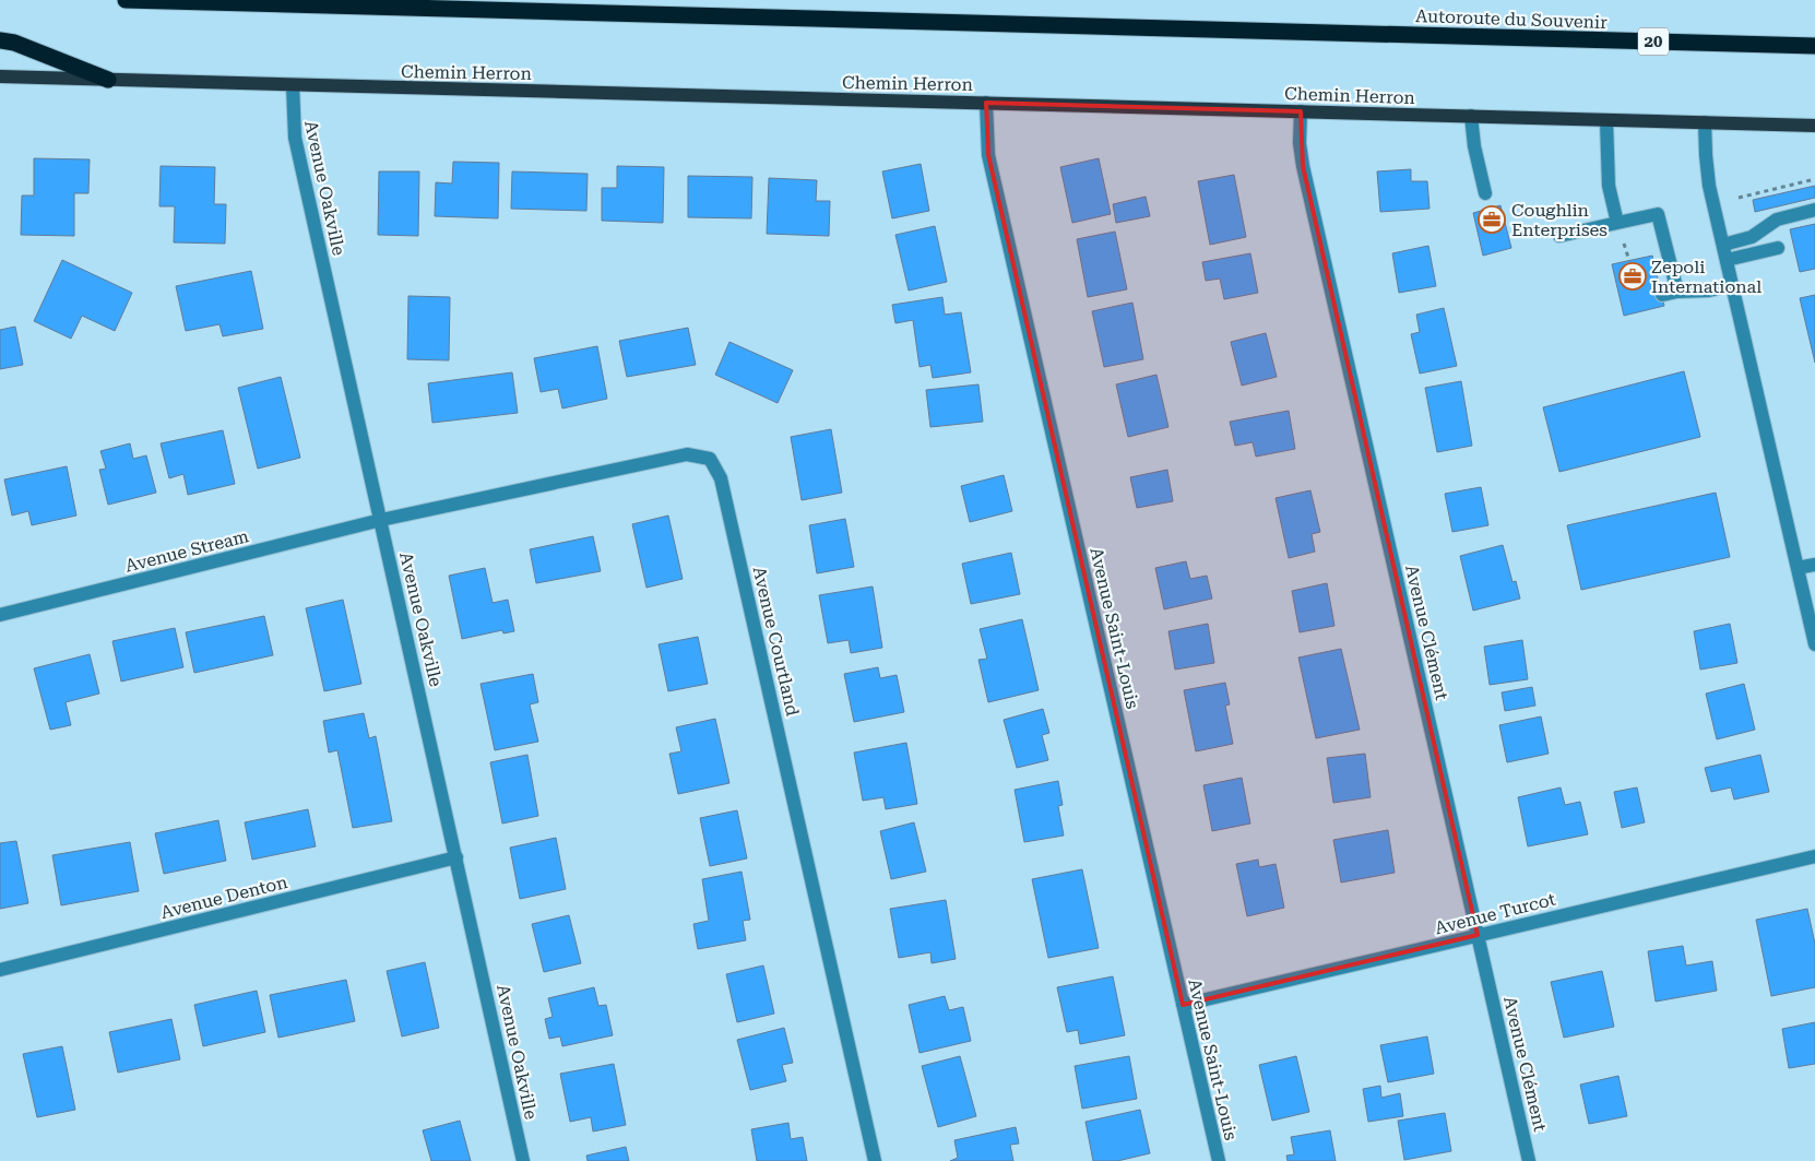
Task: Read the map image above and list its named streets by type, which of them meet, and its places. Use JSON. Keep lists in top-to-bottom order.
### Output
{
  "streets": {
    "highway": ["Autoroute du Souvenir", "20"],
    "main road": ["Chemin Herron"],
    "street": [
      "Avenue Oakville",
      "Avenue Stream",
      "Avenue Saint-Louis",
      "Avenue Clément",
      "Avenue Courtland",
      "Avenue Denton",
      "Avenue Turcot"
    ]
  },
  "crossings": [
    ["Chemin Herron", "Avenue Oakville"],
    ["Chemin Herron", "Avenue Saint-Louis"],
    ["Chemin Herron", "Avenue Clément"],
    ["Avenue Oakville", "Avenue Stream"],
    ["Avenue Oakville", "Avenue Courtland"],
    ["Avenue Oakville", "Avenue Denton"],
    ["Avenue Stream", "Avenue Courtland"],
    ["Avenue Saint-Louis", "Avenue Turcot"],
    ["Avenue Clément", "Avenue Turcot"]
  ],
  "places": {
    "office": ["Coughlin Enterprises", "Zepoli International"]
  }
}
